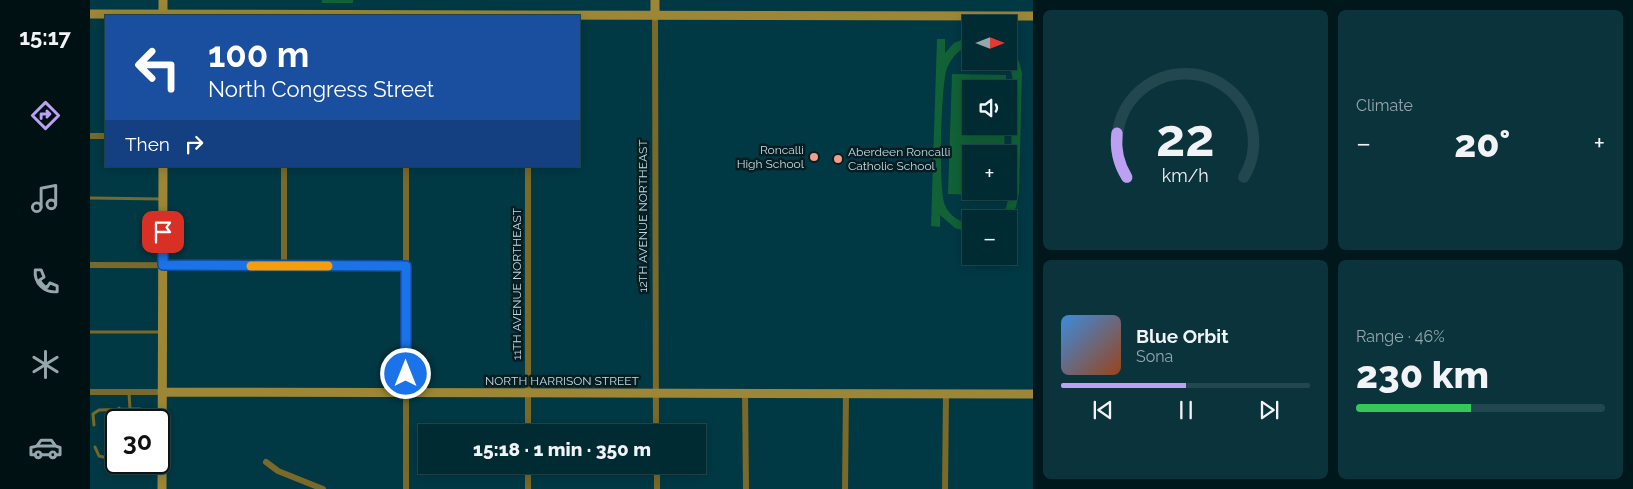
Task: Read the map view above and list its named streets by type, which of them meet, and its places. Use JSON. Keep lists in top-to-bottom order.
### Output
{
  "streets": {
    "street": ["12TH AVENUE NORTHEAST", "11TH AVENUE NORTHEAST", "NORTH HARRISON STREET"]
  },
  "crossings": [
    ["12TH AVENUE NORTHEAST", "NORTH HARRISON STREET"],
    ["11TH AVENUE NORTHEAST", "NORTH HARRISON STREET"]
  ],
  "places": ["Roncalli High School", "Aberdeen Roncalli Catholic School"],
  "north": "right",
  "page": {
    "tabs": "15:17",
    "tile": [
      "Climate",
      ["Range · 46%", "230 km"]
    ],
    "map_buttons": ["+", "−"],
    "turn": ["100 m", "North Congress Street"],
    "then": "Then",
    "heat": ["−", "20°", "+"],
    "song": ["Blue Orbit", "Sona"],
    "limit": "30",
    "trip": "15:18 · 1 min · 350 m",
    "gauge": ["22", "km/h"]
  }
}
